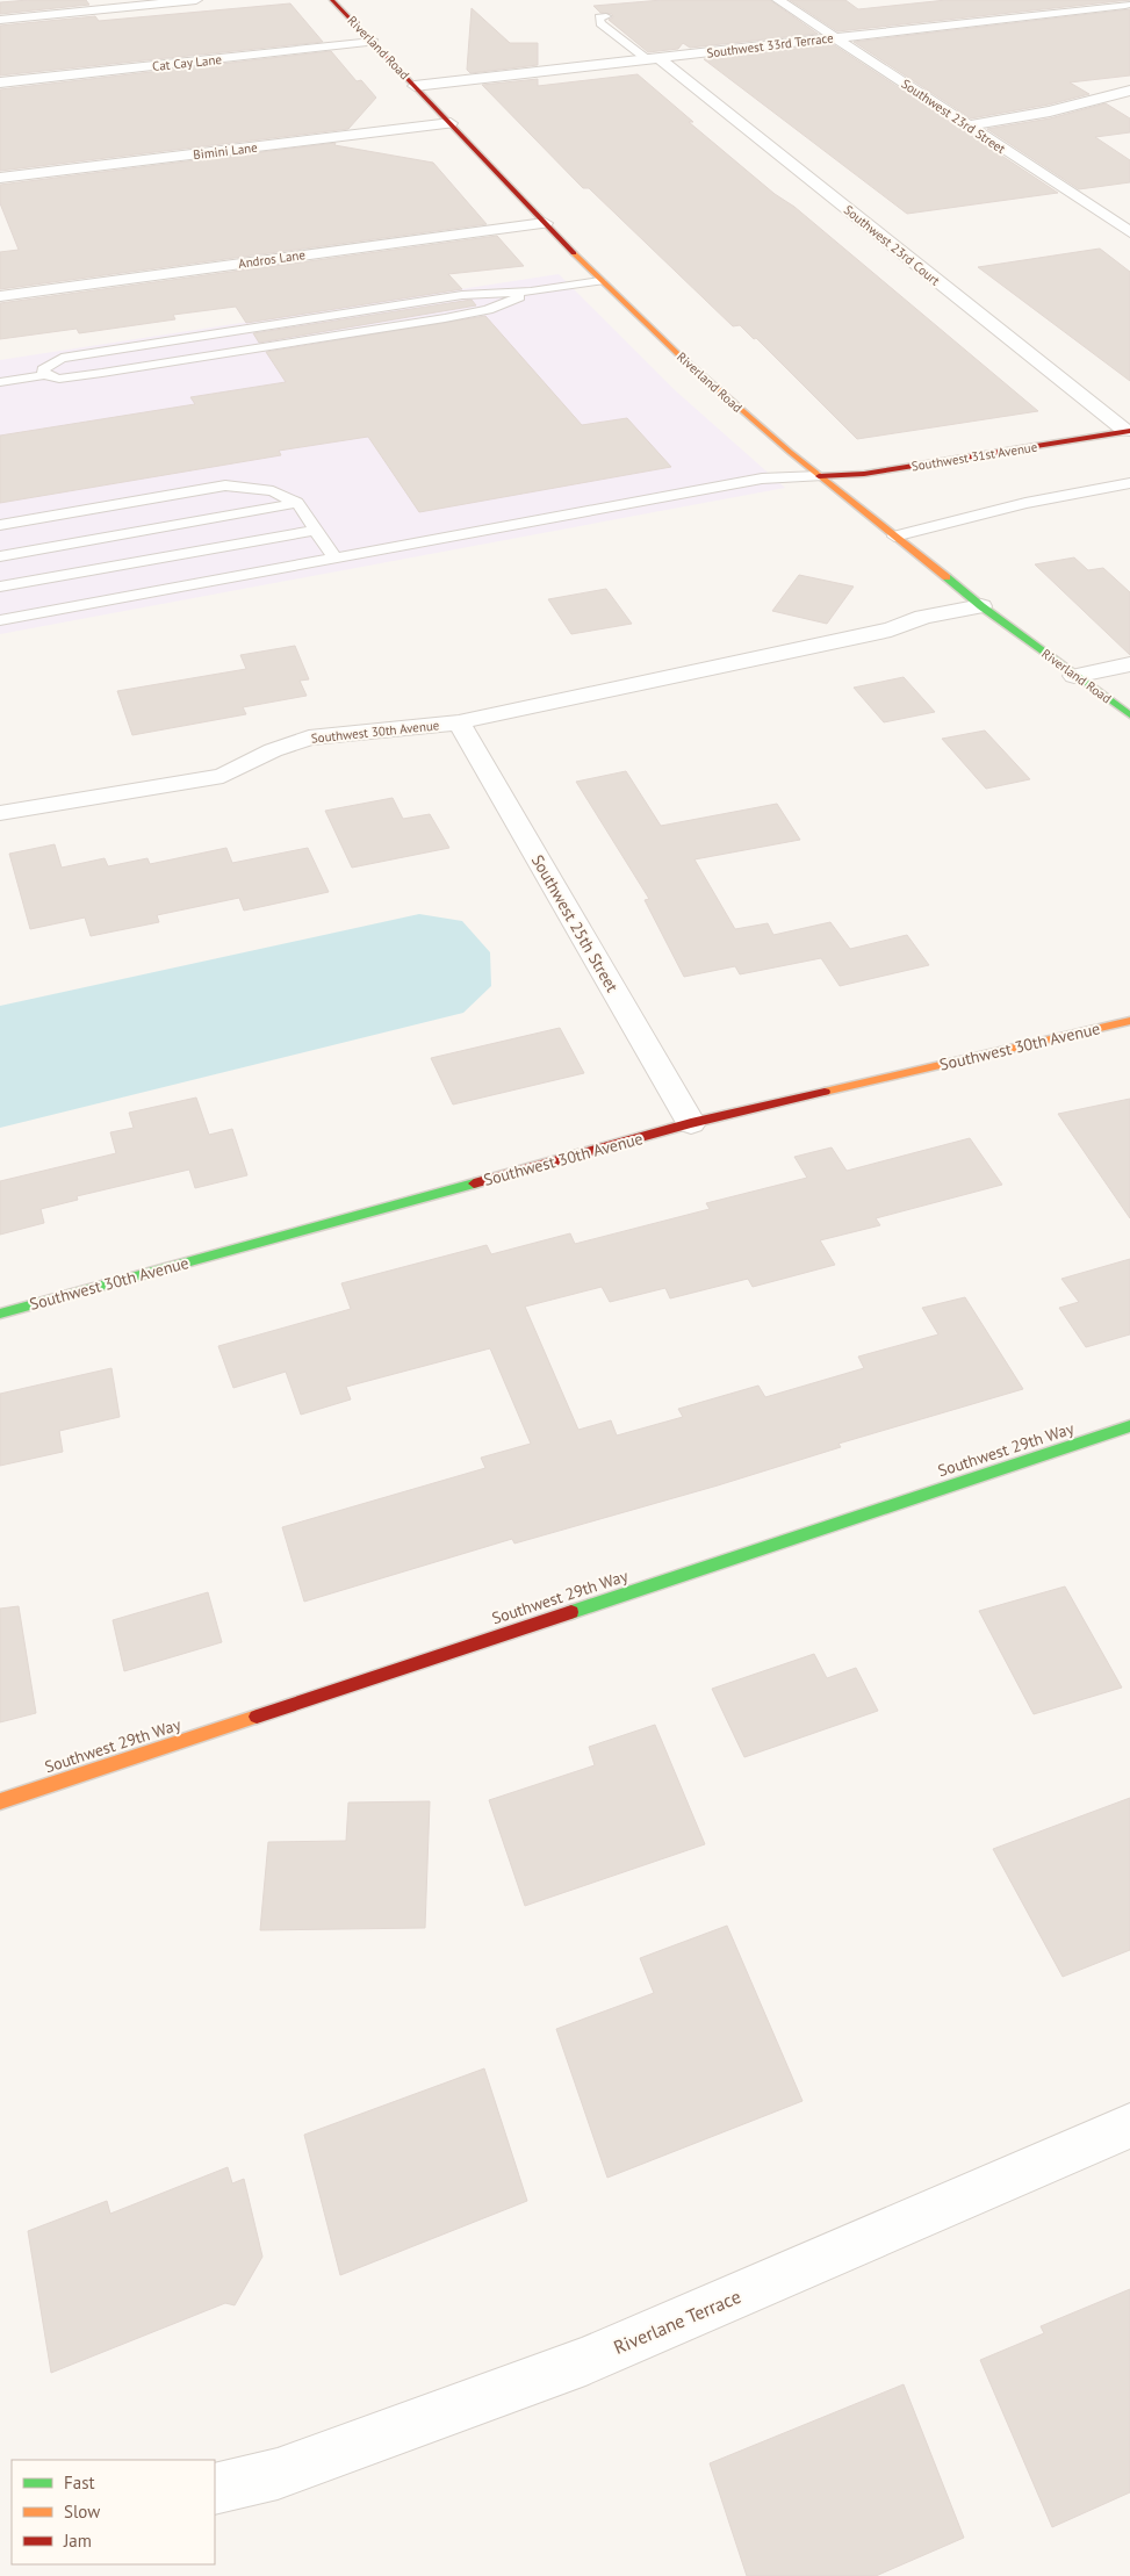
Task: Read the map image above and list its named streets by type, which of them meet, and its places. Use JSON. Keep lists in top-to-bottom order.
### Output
{
  "streets": {
    "street": [
      "Southwest 33rd Terrace",
      "Riverland Road",
      "Cat Cay Lane",
      "Southwest 23rd Street",
      "Bimini Lane",
      "Southwest 23rd Court",
      "Andros Lane",
      "Southwest 31st Avenue",
      "Southwest 30th Avenue",
      "Southwest 25th Street",
      "Southwest 29th Way",
      "Riverlane Terrace"
    ]
  },
  "crossings": [
    ["Southwest 33rd Terrace", "Riverland Road"],
    ["Southwest 33rd Terrace", "Southwest 23rd Street"],
    ["Southwest 33rd Terrace", "Southwest 23rd Court"],
    ["Riverland Road", "Cat Cay Lane"],
    ["Riverland Road", "Bimini Lane"],
    ["Riverland Road", "Andros Lane"],
    ["Riverland Road", "Southwest 31st Avenue"],
    ["Riverland Road", "Southwest 30th Avenue"],
    ["Southwest 23rd Court", "Southwest 31st Avenue"],
    ["Southwest 30th Avenue", "Southwest 25th Street"]
  ],
  "legend": ["Fast", "Slow", "Jam"]
}
